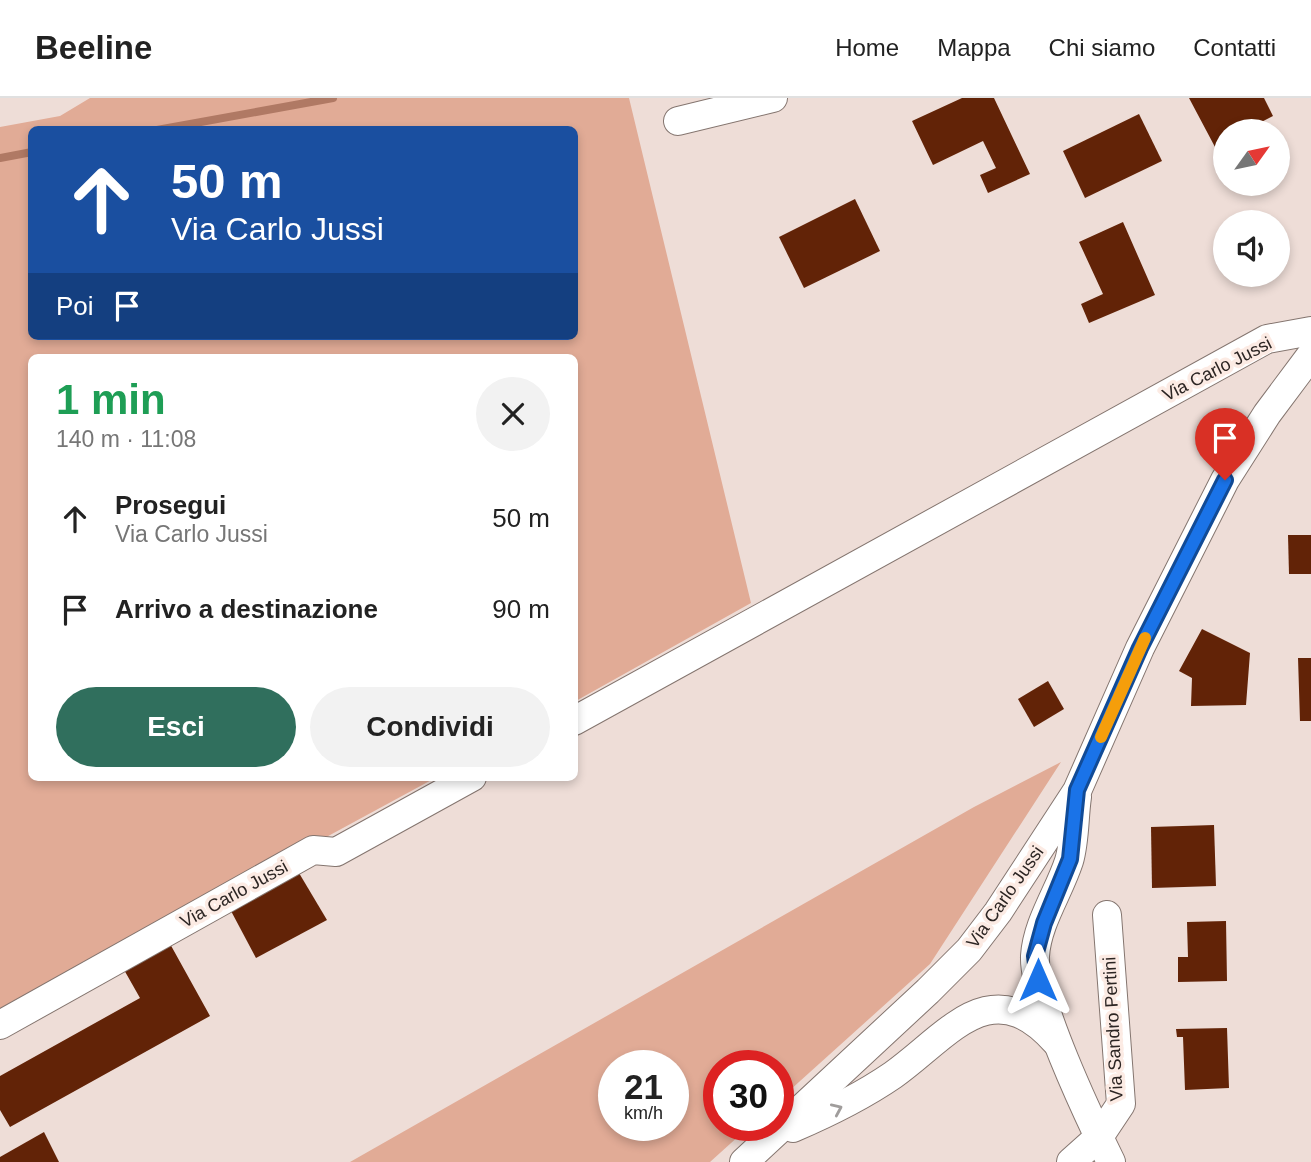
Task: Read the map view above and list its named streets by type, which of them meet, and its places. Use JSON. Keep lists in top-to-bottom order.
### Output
{
  "streets": {
    "street": ["Via Carlo Jussi", "Via Sandro Pertini"]
  },
  "crossings": [
    ["Via Carlo Jussi", "Via Sandro Pertini"]
  ],
  "north": "top right",
  "page": {
    "header": "Beeline",
    "nav": [
      "Home",
      "Mappa",
      "Chi siamo",
      "Contatti"
    ],
    "turn": ["50 m", "Via Carlo Jussi"],
    "then": "Poi",
    "heading": ["1 min", "140 m · 11:08"],
    "list": [
      {
        "name": "Prosegui",
        "note": "Via Carlo Jussi",
        "value": "50 m"
      },
      {
        "name": "Arrivo a destinazione",
        "value": "90 m"
      }
    ],
    "buttons": ["Esci", "Condividi"],
    "speed": "21 km/h",
    "limit": "30"
  }
}
